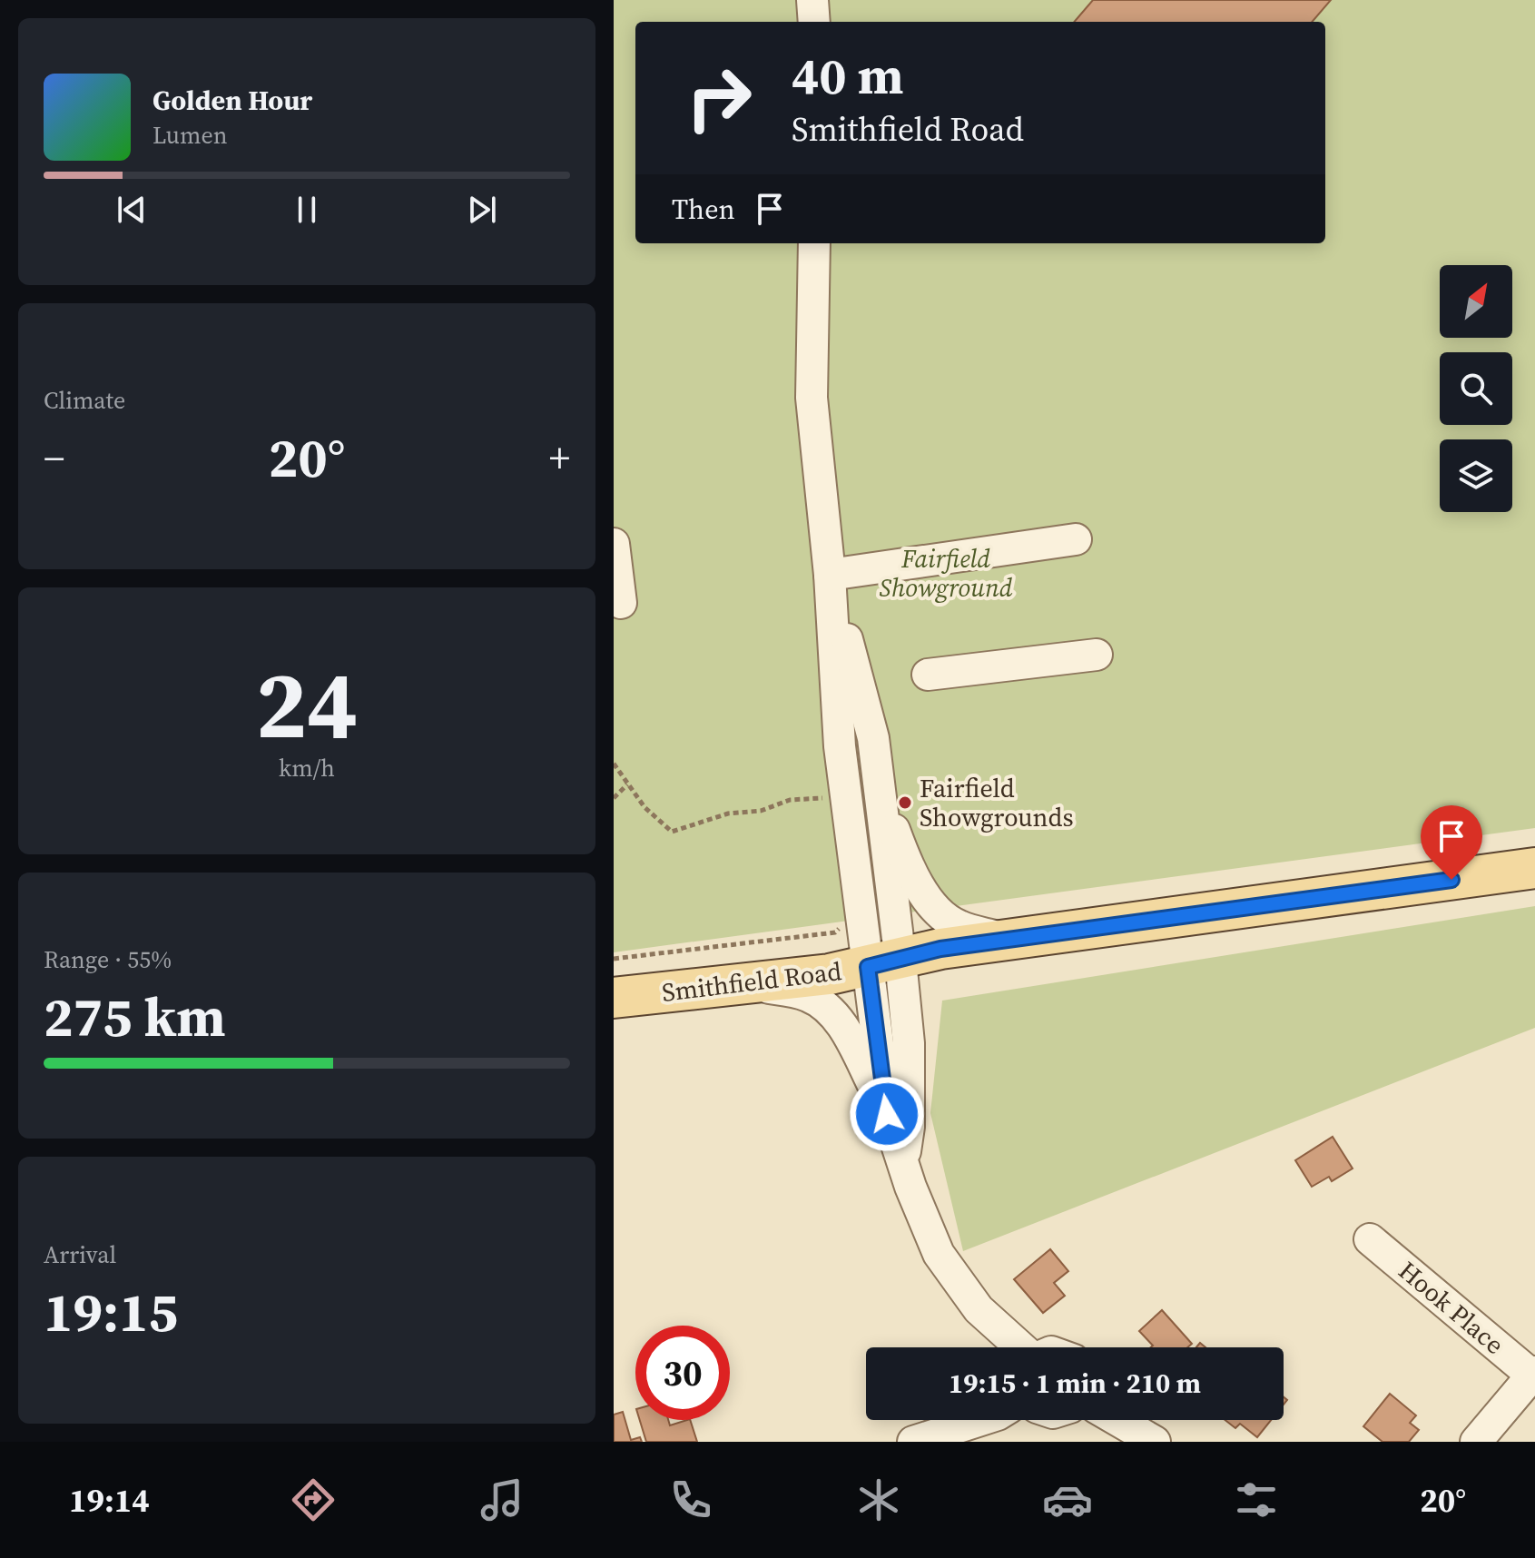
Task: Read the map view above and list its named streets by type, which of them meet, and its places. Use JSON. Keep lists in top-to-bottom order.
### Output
{
  "streets": {
    "main road": ["Smithfield Road"],
    "street": ["Hook Place"]
  },
  "parks": ["Fairfield Showground"],
  "places": ["Fairfield Showgrounds"],
  "north": "top right",
  "page": {
    "turn": ["40 m", "Smithfield Road"],
    "song": ["Golden Hour", "Lumen"],
    "then": "Then",
    "tile": [
      "Climate",
      ["24", "km/h"],
      ["Range · 55%", "275 km"],
      ["Arrival", "19:15"]
    ],
    "heat": ["−", "20°", "+"],
    "limit": "30",
    "trip": "19:15 · 1 min · 210 m",
    "tabs": ["19:14", "20°"]
  }
}
